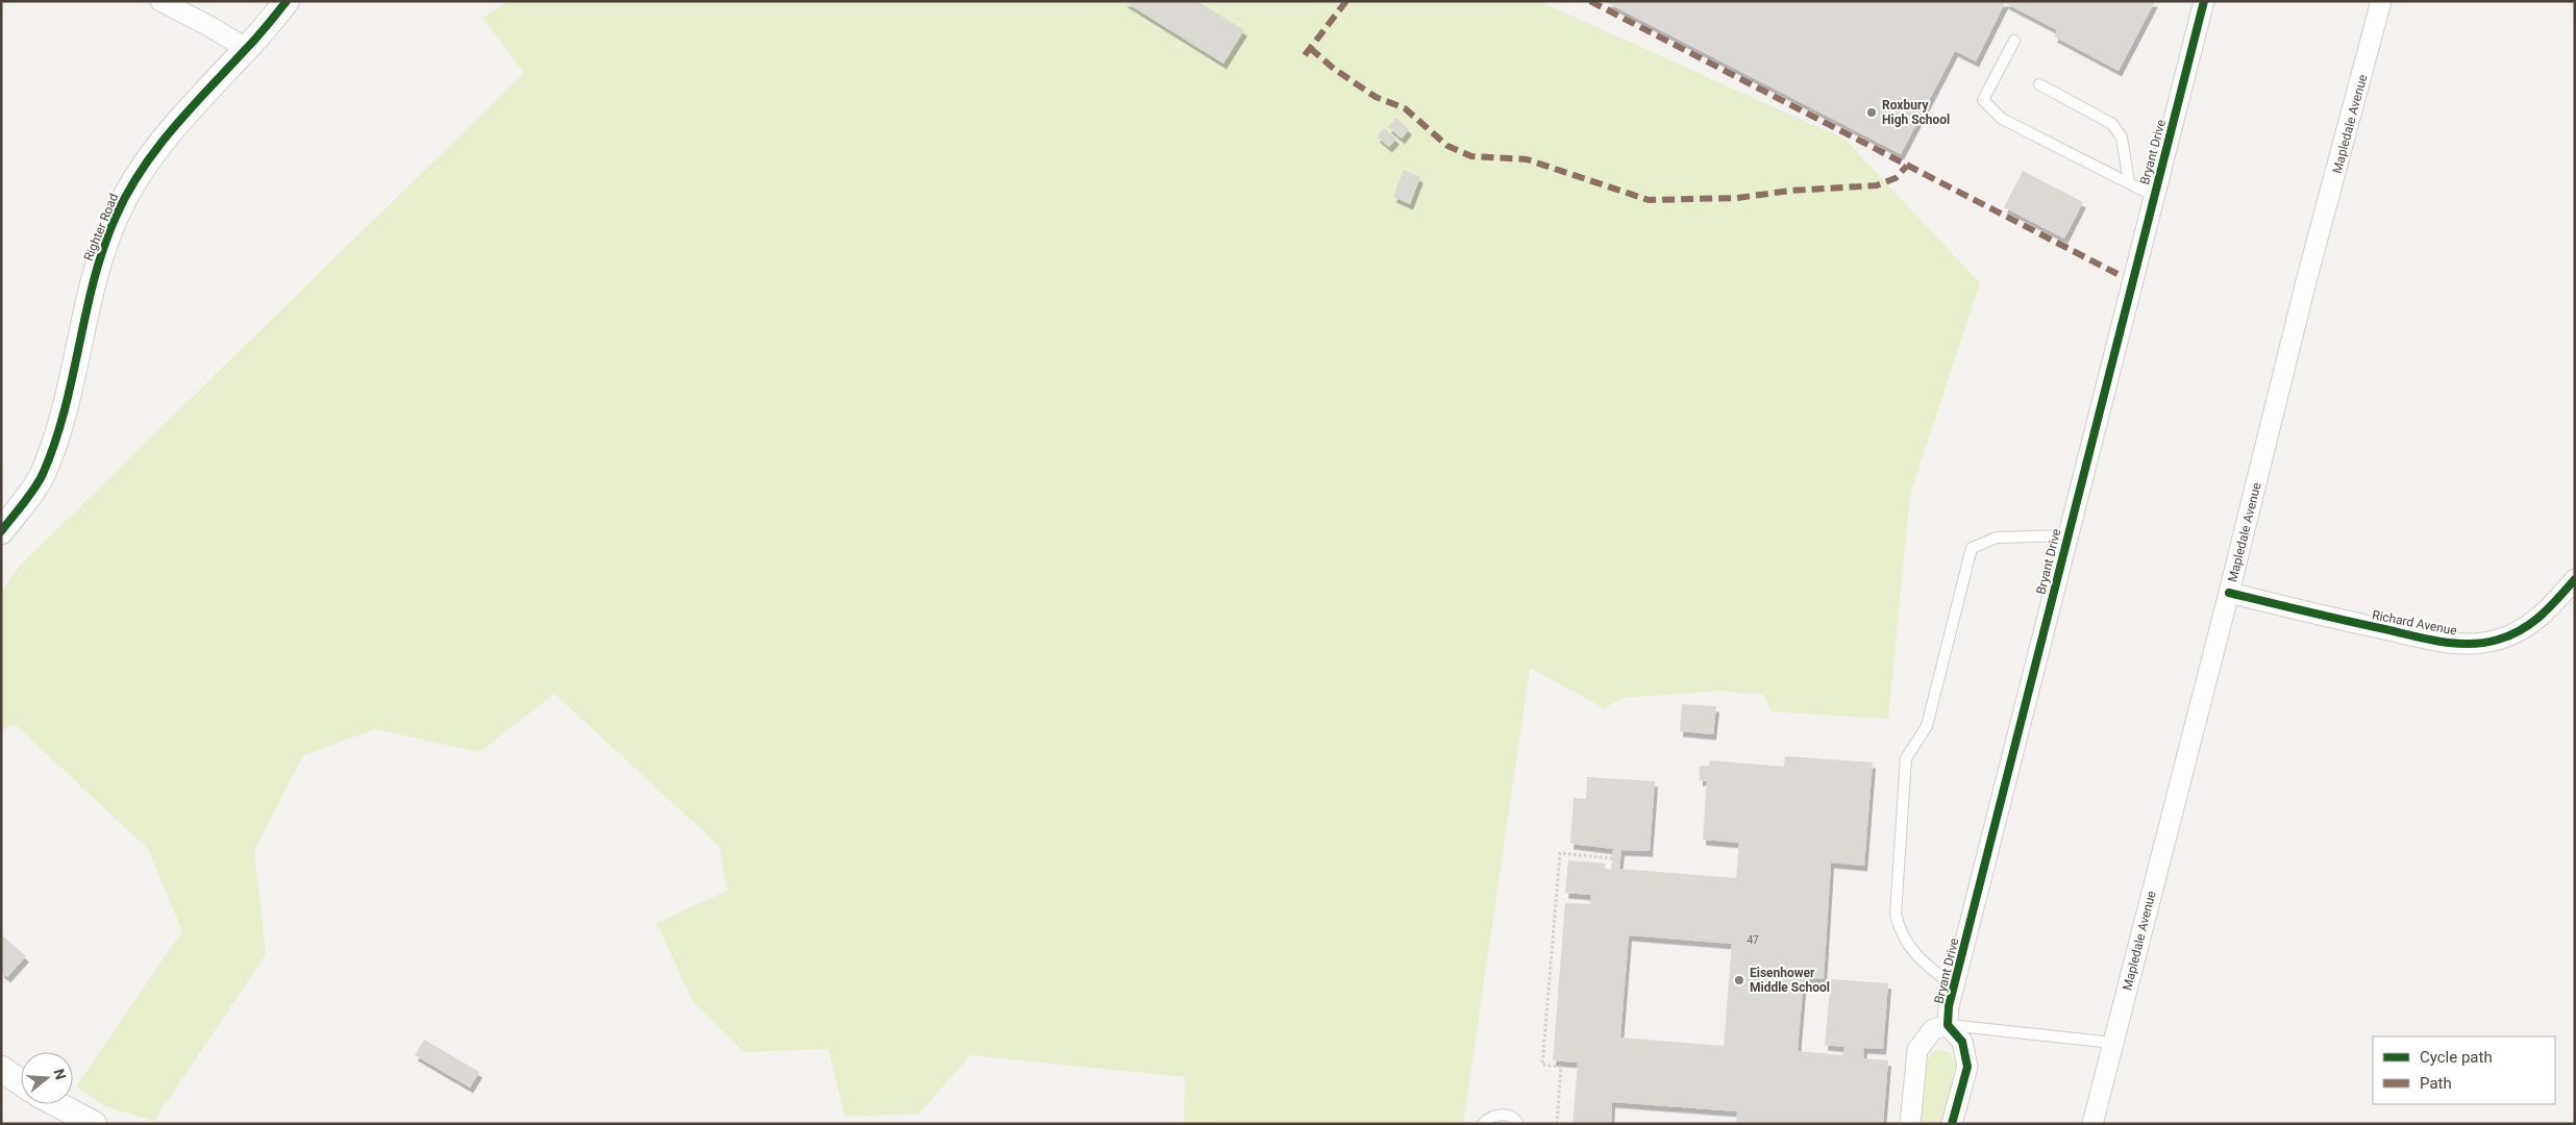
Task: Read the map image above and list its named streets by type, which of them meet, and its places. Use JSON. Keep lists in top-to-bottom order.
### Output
{
  "streets": {
    "street": [
      "Mapledale Avenue",
      "Bryant Drive",
      "Righter Road",
      "Richard Avenue"
    ]
  },
  "crossings": [
    ["Mapledale Avenue", "Richard Avenue"]
  ],
  "places": ["Roxbury High School", "Eisenhower Middle School"],
  "house_numbers": ["47"],
  "legend": ["Cycle path", "Path"],
  "north": "right"
}
